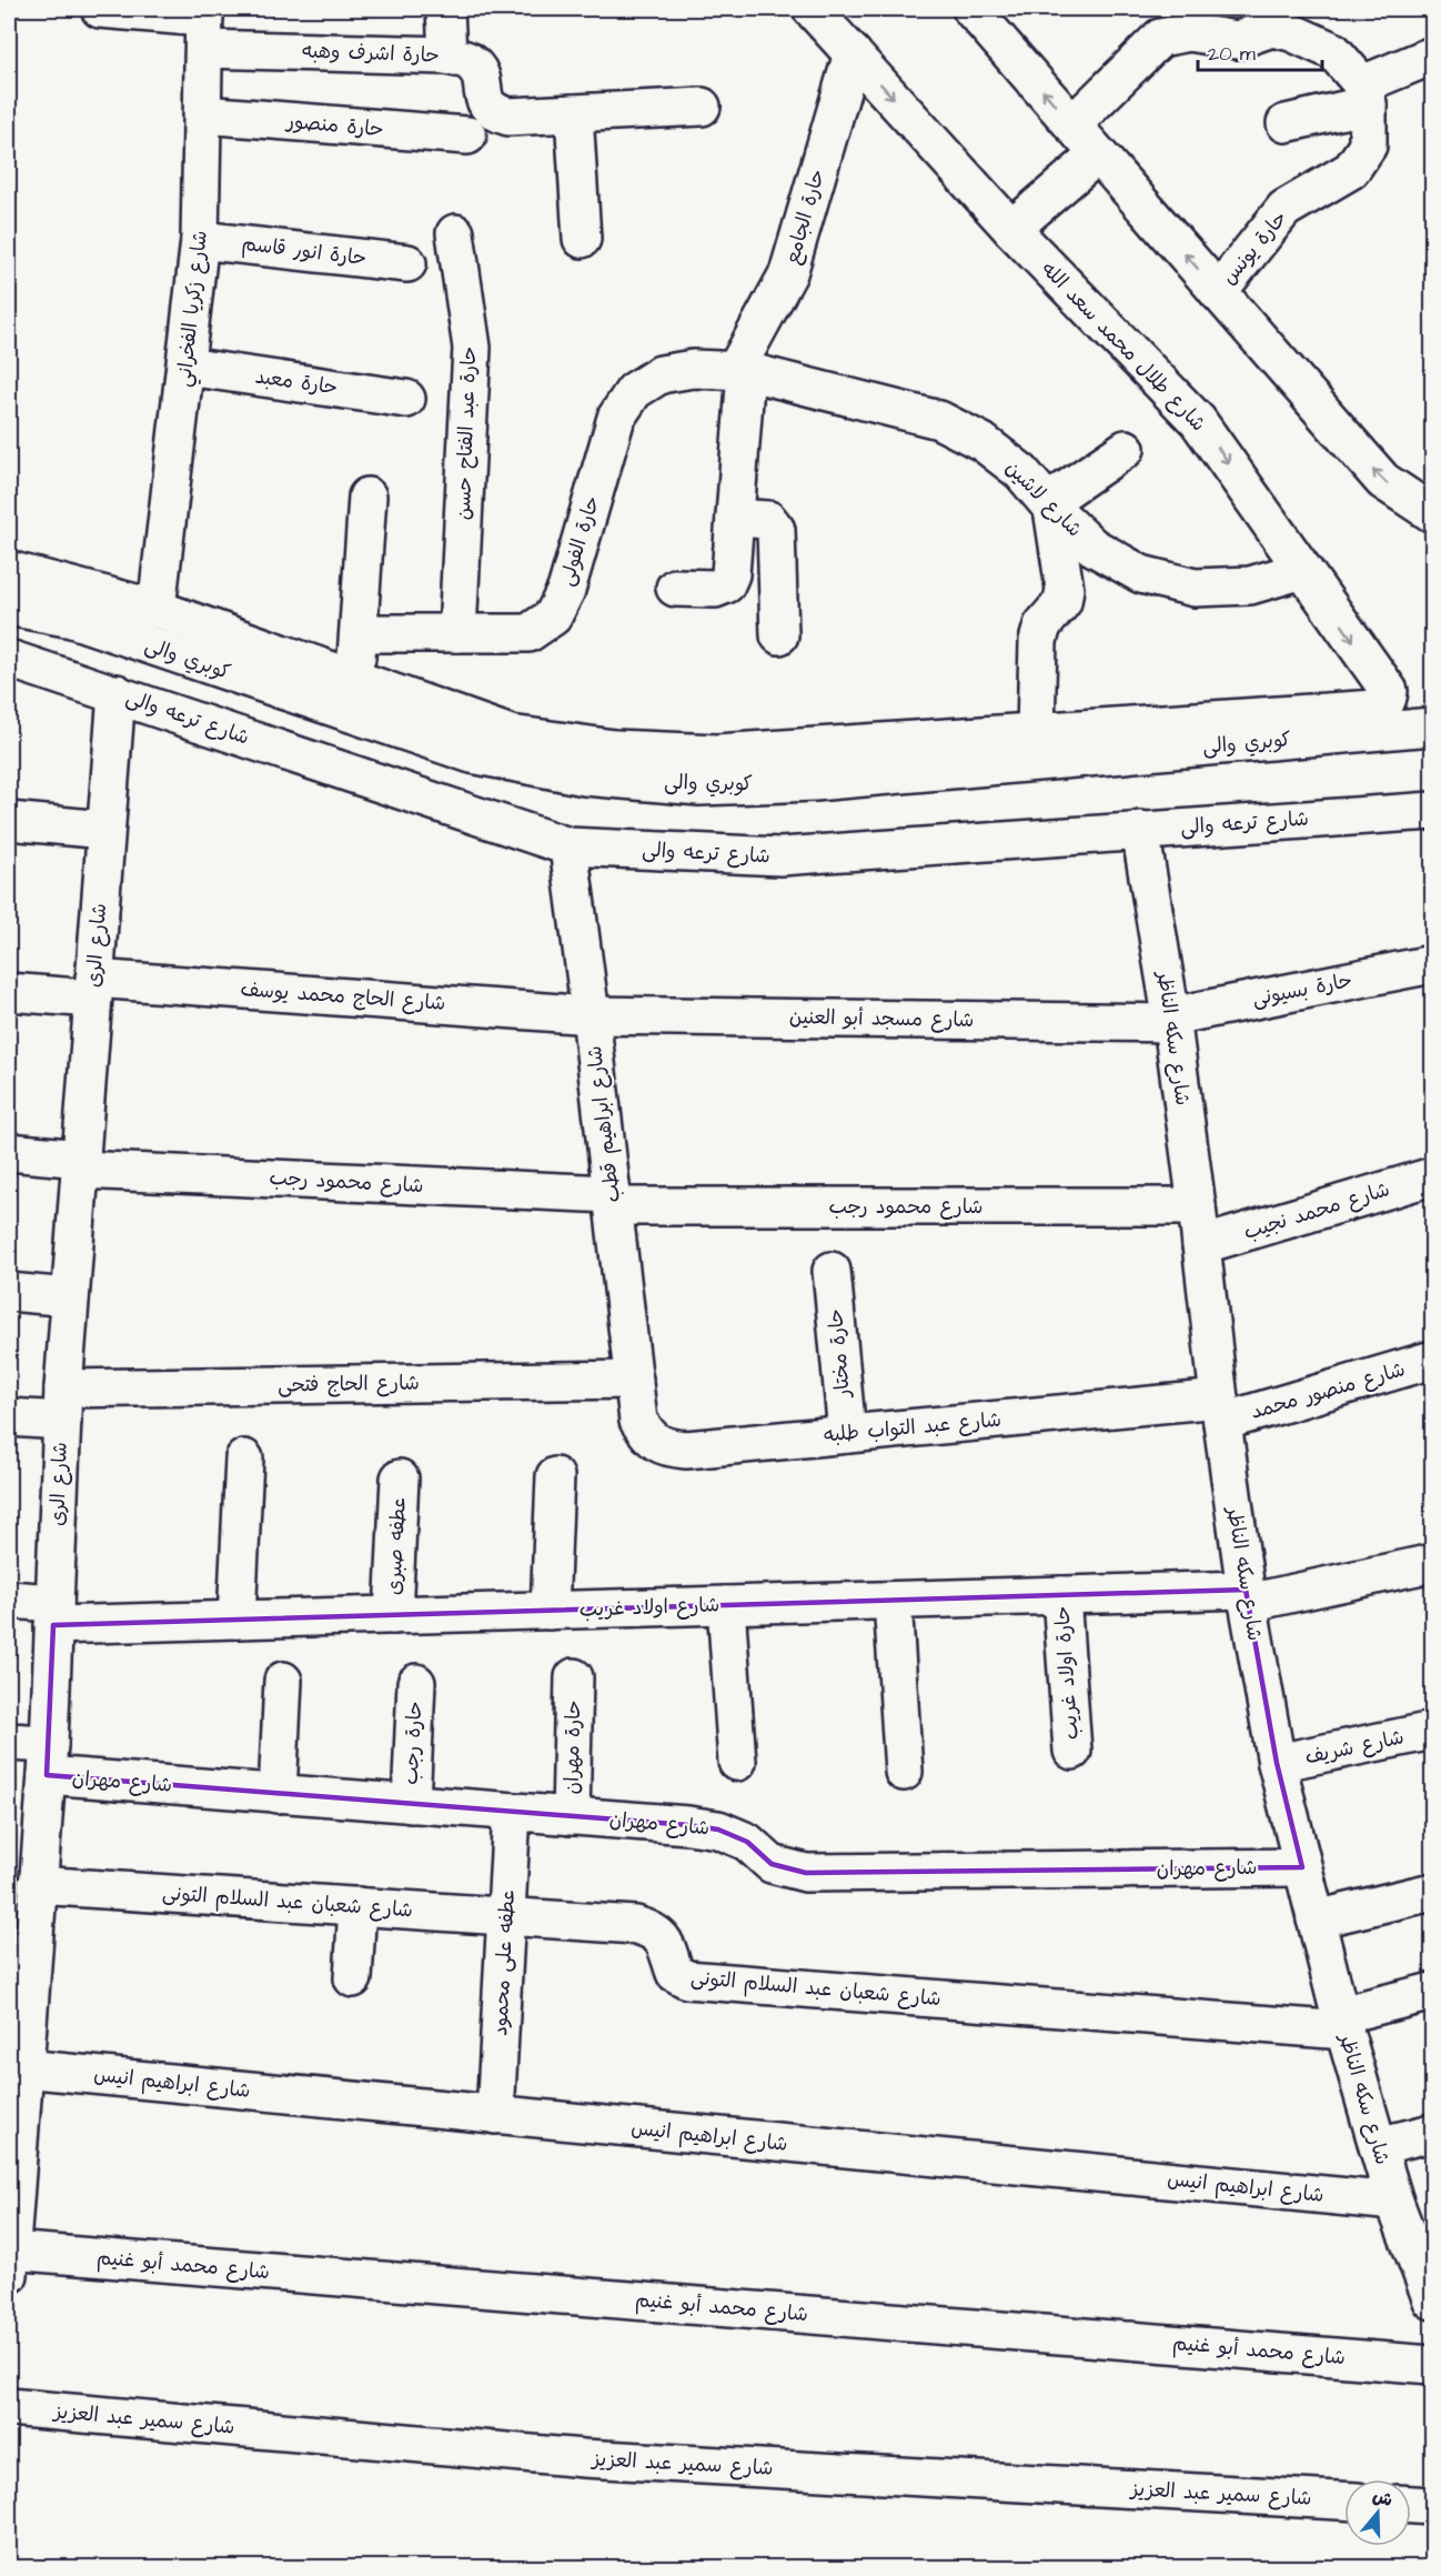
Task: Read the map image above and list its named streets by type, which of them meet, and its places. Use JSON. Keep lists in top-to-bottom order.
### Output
{
  "streets": {
    "street": [
      "حارة اشرف وهبه",
      "حارة منصور",
      "حارة الجامع",
      "حارة يونس",
      "حارة انور قاسم",
      "شارع زكريا الفخراني",
      "شارع طلال محمد سعد الله",
      "حارة معبد",
      "حارة عبد الفتاح حسن",
      "شارع لاشين",
      "حارة الفولى",
      "كوبري والى",
      "شارع ترعه والى",
      "شارع الرى",
      "حارة بسيونى",
      "شارع الحاج محمد يوسف",
      "شارع مسجد أبو العنين",
      "شارع سكه الناظر",
      "شارع ابراهيم قطب",
      "شارع محمود رجب",
      "شارع محمد نجيب",
      "حارة مختار",
      "شارع الحاج فتحى",
      "شارع منصور محمد",
      "شارع عبد التواب طلبه",
      "عطفه صبرى",
      "شارع اولاد غريب",
      "حارة اولاد غريب",
      "حارة رجب",
      "حارة مهران",
      "شارع شريف",
      "شارع مهران",
      "شارع شعبان عبد السلام التونى",
      "عطفه على محمود",
      "شارع ابراهيم انيس",
      "شارع محمد أبو غنيم",
      "شارع سمير عبد العزيز"
    ]
  },
  "crossings": [
    ["حارة اشرف وهبه", "شارع زكريا الفخراني"],
    ["حارة منصور", "شارع زكريا الفخراني"],
    ["حارة الجامع", "شارع طلال محمد سعد الله"],
    ["حارة الجامع", "شارع لاشين"],
    ["حارة الجامع", "حارة الفولى"],
    ["حارة انور قاسم", "شارع زكريا الفخراني"],
    ["شارع زكريا الفخراني", "حارة معبد"],
    ["شارع طلال محمد سعد الله", "شارع لاشين"],
    ["حارة عبد الفتاح حسن", "حارة الفولى"],
    ["شارع لاشين", "حارة الفولى"],
    ["شارع ترعه والى", "شارع الرى"],
    ["شارع ترعه والى", "شارع سكه الناظر"],
    ["شارع ترعه والى", "شارع ابراهيم قطب"],
    ["شارع الرى", "شارع الحاج محمد يوسف"],
    ["شارع الرى", "شارع محمود رجب"],
    ["شارع الرى", "شارع الحاج فتحى"],
    ["شارع الرى", "شارع اولاد غريب"],
    ["شارع الرى", "شارع مهران"],
    ["شارع الرى", "شارع شعبان عبد السلام التونى"],
    ["شارع الرى", "شارع ابراهيم انيس"],
    ["شارع الرى", "شارع محمد أبو غنيم"],
    ["حارة بسيونى", "شارع مسجد أبو العنين"],
    ["حارة بسيونى", "شارع سكه الناظر"],
    ["شارع الحاج محمد يوسف", "شارع مسجد أبو العنين"],
    ["شارع الحاج محمد يوسف", "شارع ابراهيم قطب"],
    ["شارع مسجد أبو العنين", "شارع سكه الناظر"],
    ["شارع مسجد أبو العنين", "شارع ابراهيم قطب"],
    ["شارع سكه الناظر", "شارع محمود رجب"],
    ["شارع سكه الناظر", "شارع محمد نجيب"],
    ["شارع سكه الناظر", "شارع منصور محمد"],
    ["شارع سكه الناظر", "شارع عبد التواب طلبه"],
    ["شارع سكه الناظر", "شارع اولاد غريب"],
    ["شارع سكه الناظر", "شارع شريف"],
    ["شارع سكه الناظر", "شارع مهران"],
    ["شارع سكه الناظر", "شارع شعبان عبد السلام التونى"],
    ["شارع سكه الناظر", "شارع ابراهيم انيس"],
    ["شارع ابراهيم قطب", "شارع محمود رجب"],
    ["شارع ابراهيم قطب", "شارع الحاج فتحى"],
    ["شارع ابراهيم قطب", "شارع عبد التواب طلبه"],
    ["حارة مختار", "شارع عبد التواب طلبه"],
    ["شارع الحاج فتحى", "شارع عبد التواب طلبه"],
    ["شارع منصور محمد", "شارع عبد التواب طلبه"],
    ["عطفه صبرى", "شارع اولاد غريب"],
    ["شارع اولاد غريب", "حارة اولاد غريب"],
    ["حارة رجب", "شارع مهران"],
    ["حارة مهران", "شارع مهران"],
    ["شارع مهران", "عطفه على محمود"],
    ["شارع شعبان عبد السلام التونى", "عطفه على محمود"],
    ["عطفه على محمود", "شارع ابراهيم انيس"]
  ],
  "scale_bar": "20 m",
  "north": "top"
}
